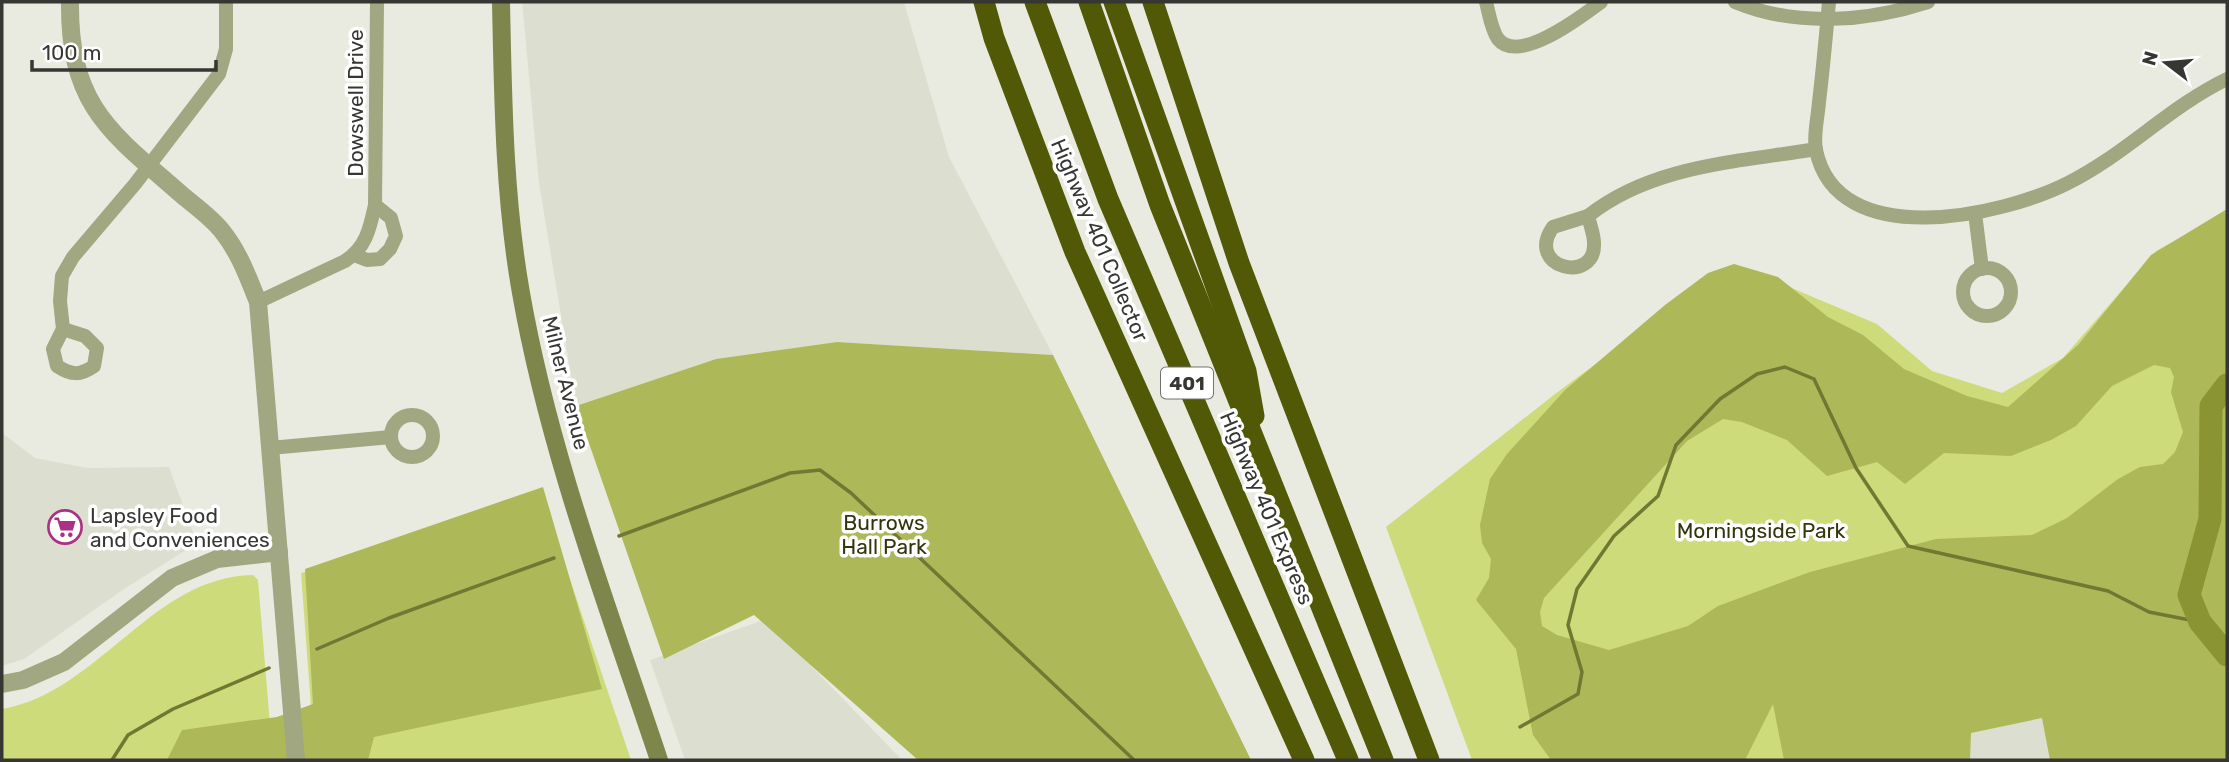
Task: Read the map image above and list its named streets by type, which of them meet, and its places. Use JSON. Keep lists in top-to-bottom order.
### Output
{
  "streets": {
    "highway": ["Highway 401 Collector", "401", "Highway 401 Express"],
    "main road": ["Milner Avenue"],
    "street": ["Dowswell Drive"]
  },
  "parks": ["Burrows Hall Park", "Morningside Park"],
  "places": {
    "supermarket": ["Lapsley Food and Conveniences"]
  },
  "scale_bar": "100 m",
  "north": "left"
}
